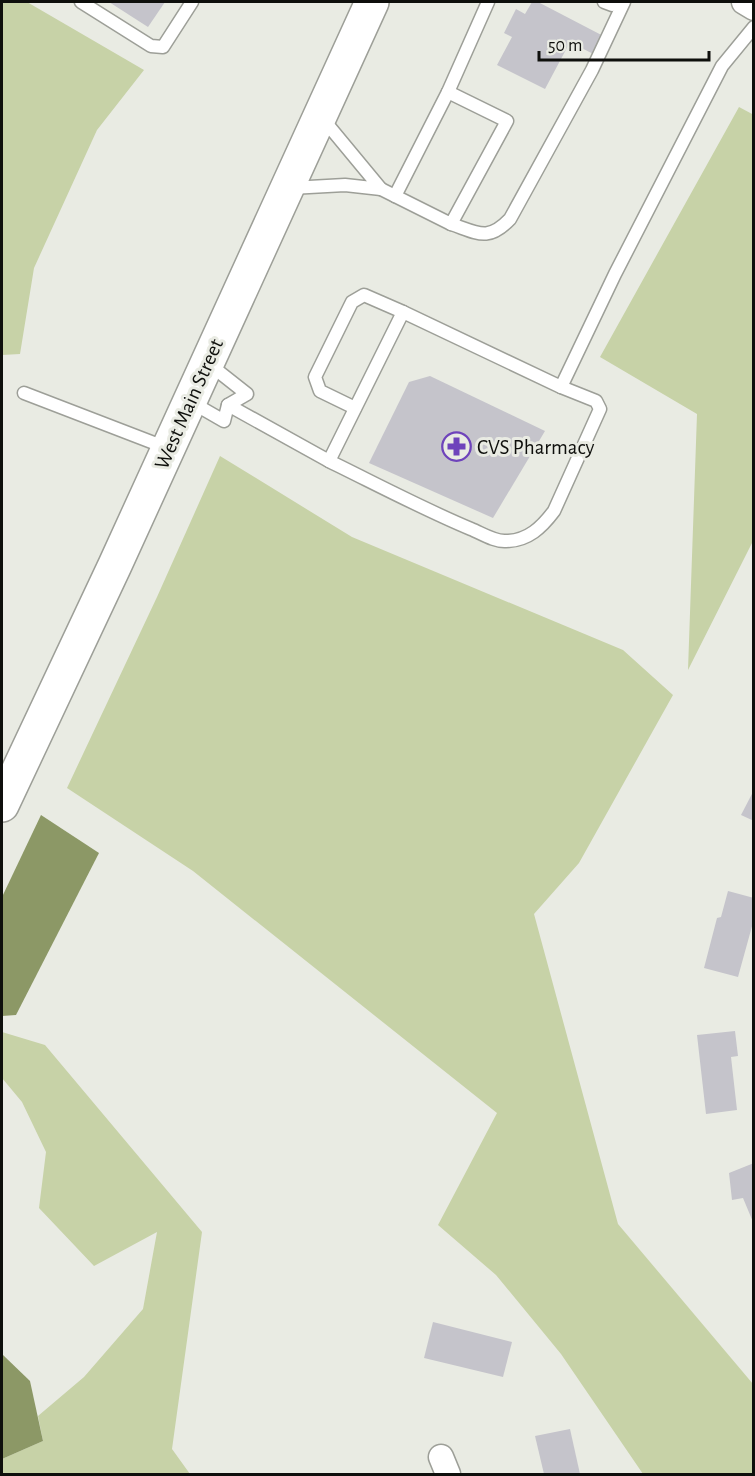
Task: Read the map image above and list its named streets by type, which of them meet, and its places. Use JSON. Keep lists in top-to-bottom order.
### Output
{
  "streets": {
    "main road": ["West Main Street"]
  },
  "places": {
    "pharmacy": ["CVS Pharmacy"]
  },
  "scale_bar": "50 m"
}
